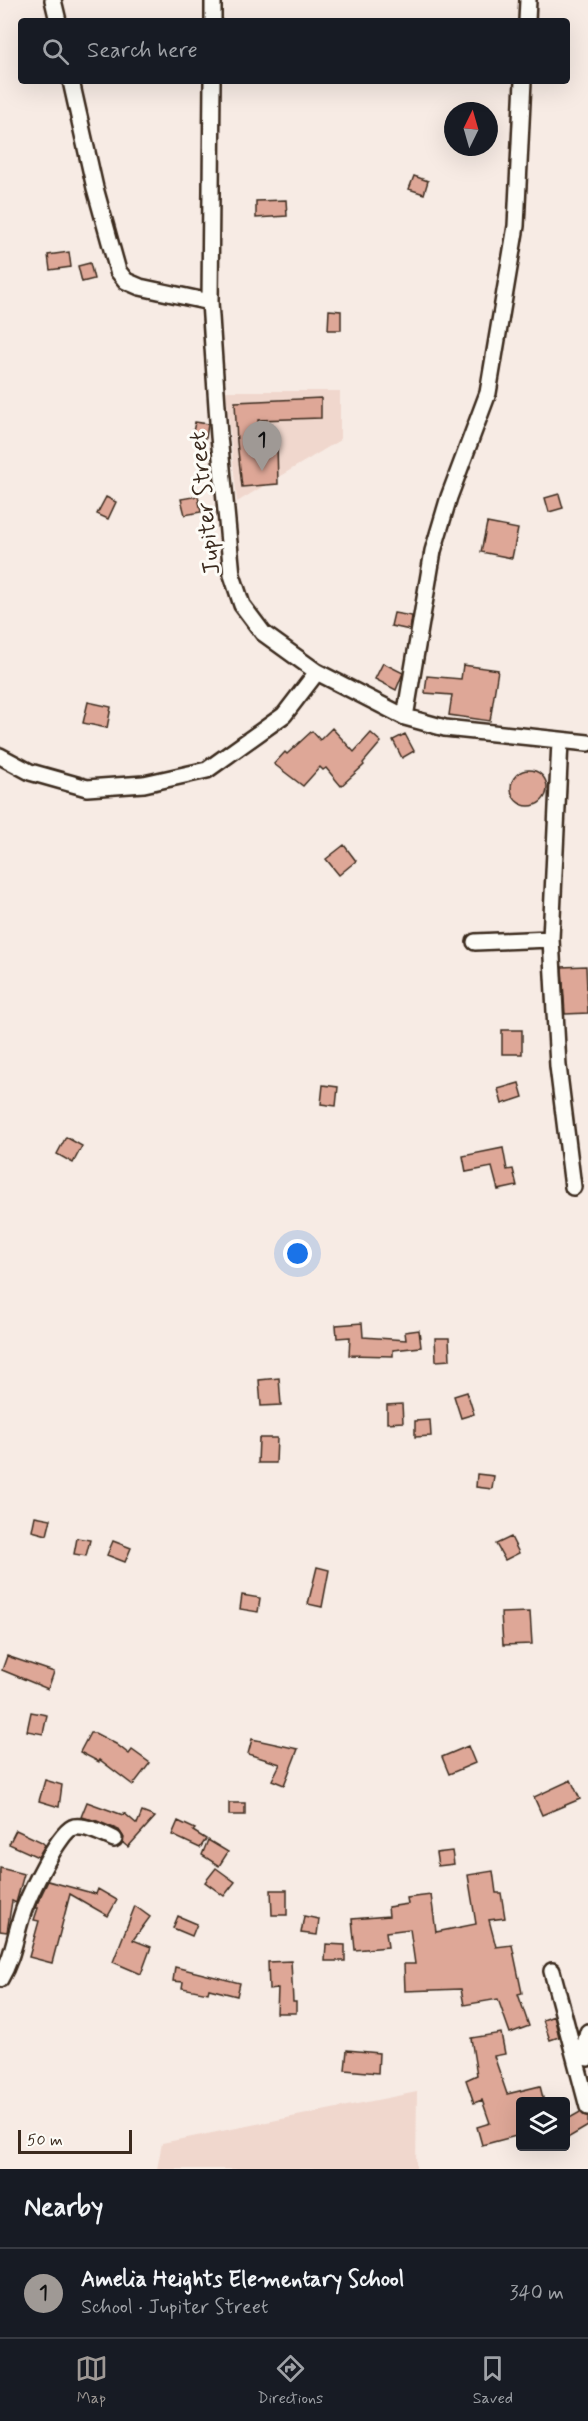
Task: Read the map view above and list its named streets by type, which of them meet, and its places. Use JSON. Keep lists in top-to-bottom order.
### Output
{
  "streets": {
    "street": ["Jupiter Street"]
  },
  "scale_bar": "50 m",
  "north": "top",
  "page": {
    "search": "Search here",
    "pins": "1",
    "scale": "50 m",
    "heading": "Nearby",
    "list": [
      {
        "mark": "1",
        "name": "Amelia Heights Elementary School",
        "note": "School · Jupiter Street",
        "value": "340 m"
      }
    ],
    "nav": ["Map", "Directions", "Saved"]
  }
}
